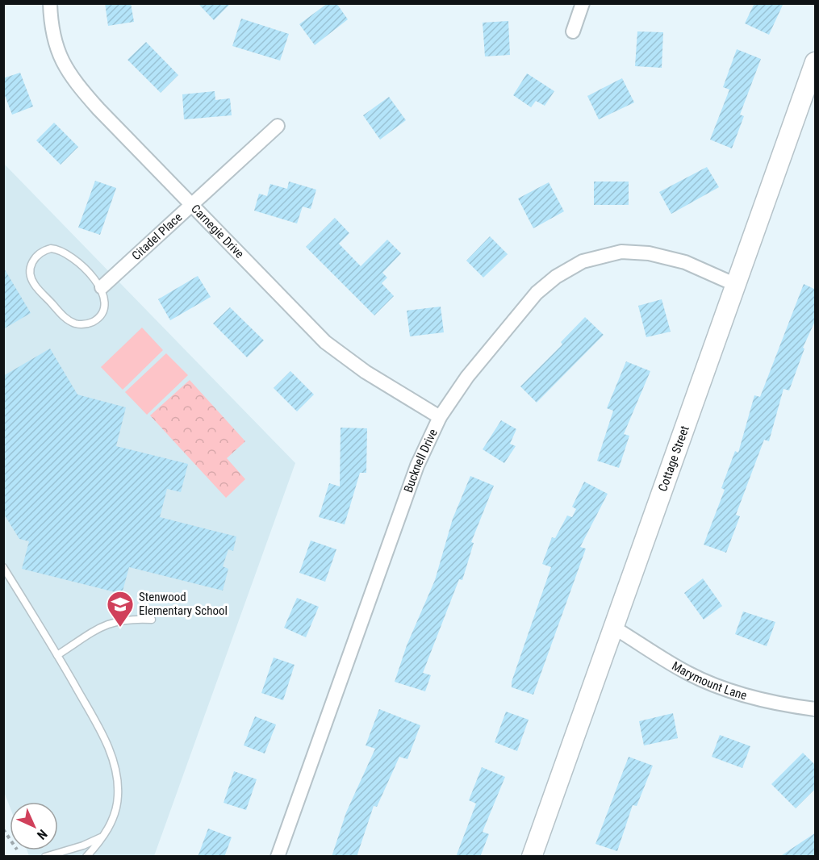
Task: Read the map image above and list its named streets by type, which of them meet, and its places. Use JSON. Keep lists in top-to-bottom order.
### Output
{
  "streets": {
    "street": [
      "Carnegie Drive",
      "Citadel Place",
      "Cottage Street",
      "Bucknell Drive",
      "Marymount Lane"
    ]
  },
  "crossings": [
    ["Carnegie Drive", "Citadel Place"],
    ["Carnegie Drive", "Bucknell Drive"],
    ["Cottage Street", "Bucknell Drive"],
    ["Cottage Street", "Marymount Lane"]
  ],
  "places": {
    "school or university": ["Stenwood Elementary School"]
  },
  "north": "bottom right"
}
